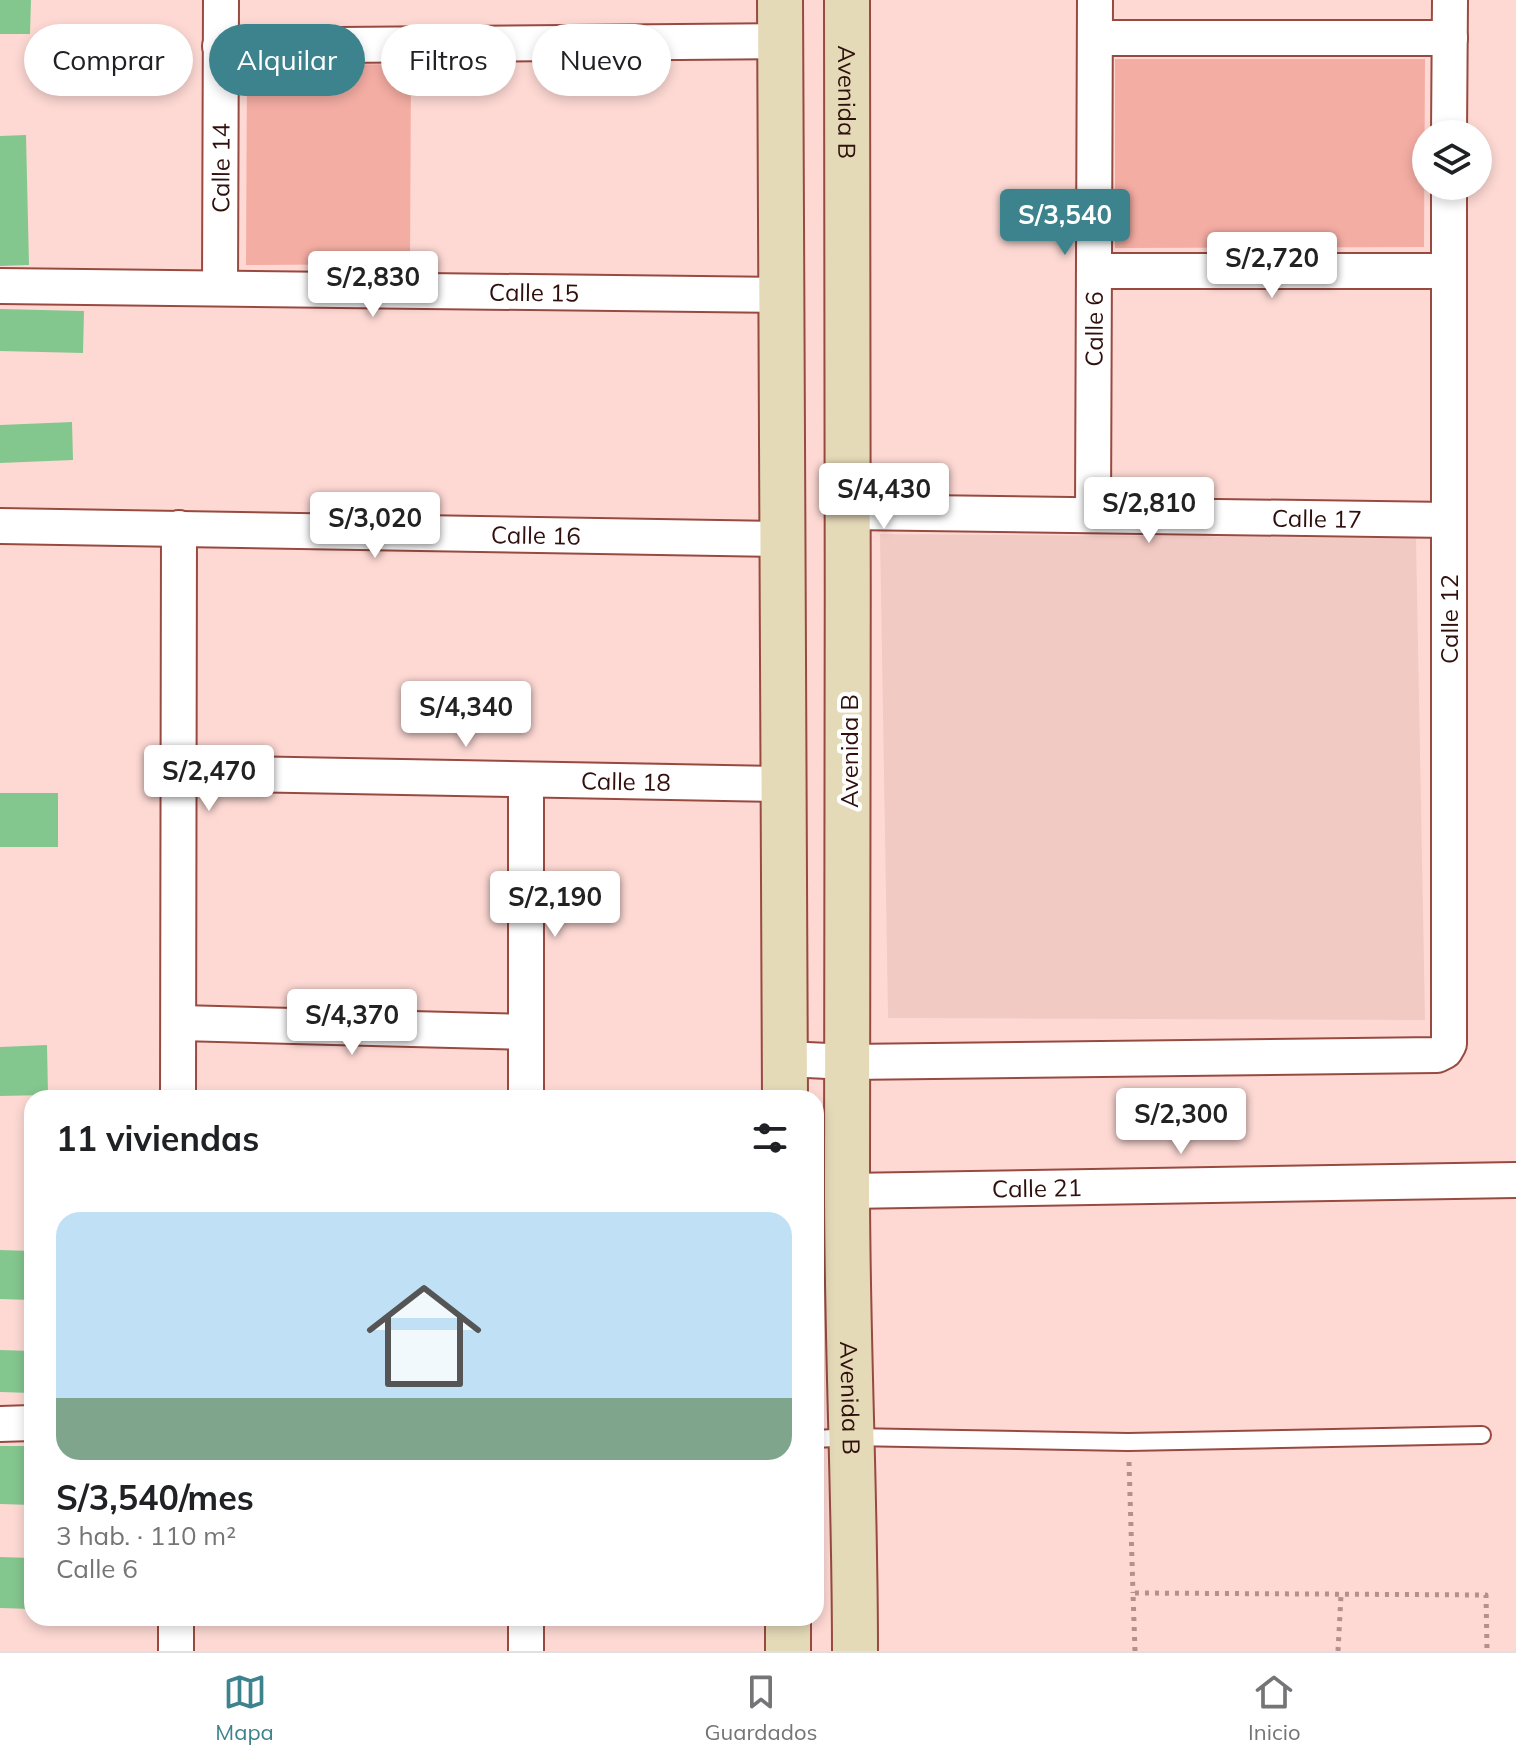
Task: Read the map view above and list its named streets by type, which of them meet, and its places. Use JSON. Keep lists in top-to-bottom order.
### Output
{
  "streets": {
    "street": [
      "Avenida B",
      "Calle 14",
      "Calle 15",
      "Calle 6",
      "Calle 17",
      "Calle 16",
      "Calle 12",
      "Calle 18",
      "Calle 21"
    ]
  },
  "crossings": [
    ["Avenida B", "Calle 17"],
    ["Avenida B", "Calle 12"],
    ["Avenida B", "Calle 21"],
    ["Calle 14", "Calle 15"],
    ["Calle 6", "Calle 17"],
    ["Calle 17", "Calle 12"]
  ],
  "page": {
    "chip": [
      "Comprar",
      "Alquilar",
      "Filtros",
      "Nuevo"
    ],
    "price": [
      "S/3,540",
      "S/2,720",
      "S/2,830",
      "S/4,430",
      "S/2,810",
      "S/3,020",
      "S/4,340",
      "S/2,470",
      "S/2,190",
      "S/4,370",
      "S/2,300"
    ],
    "heading": "11 viviendas",
    "list": [
      {
        "name": "S/3,540/mes",
        "note": "3 hab. · 110 m² · Calle 6"
      }
    ],
    "tabs": ["Mapa", "Guardados", "Inicio"]
  }
}
